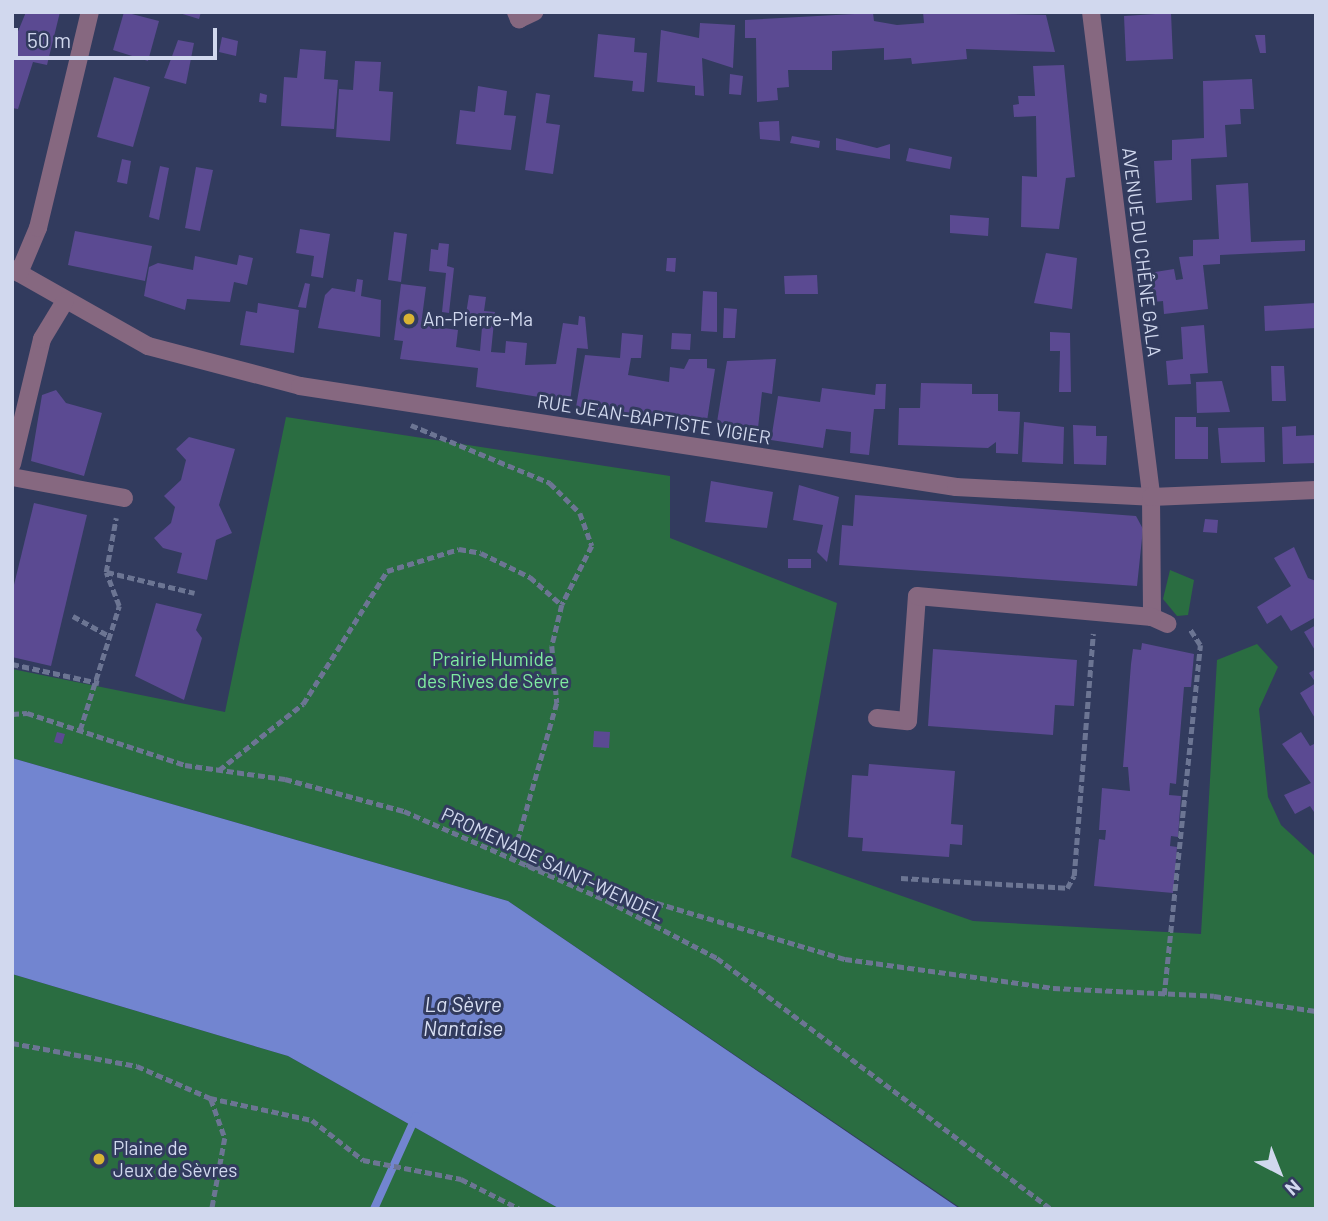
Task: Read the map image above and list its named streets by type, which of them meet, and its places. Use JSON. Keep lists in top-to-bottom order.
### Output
{
  "streets": {
    "street": ["AVENUE DU CHÊNE GALA", "RUE JEAN-BAPTISTE VIGIER"],
    "path": ["PROMENADE SAINT-WENDEL"]
  },
  "crossings": [
    ["AVENUE DU CHÊNE GALA", "RUE JEAN-BAPTISTE VIGIER"]
  ],
  "water": ["La Sèvre Nantaise"],
  "parks": ["Prairie Humide des Rives de Sèvre"],
  "places": ["An-Pierre-Ma", "Plaine de Jeux de Sèvres"],
  "scale_bar": "50 m",
  "north": "bottom right"
}
